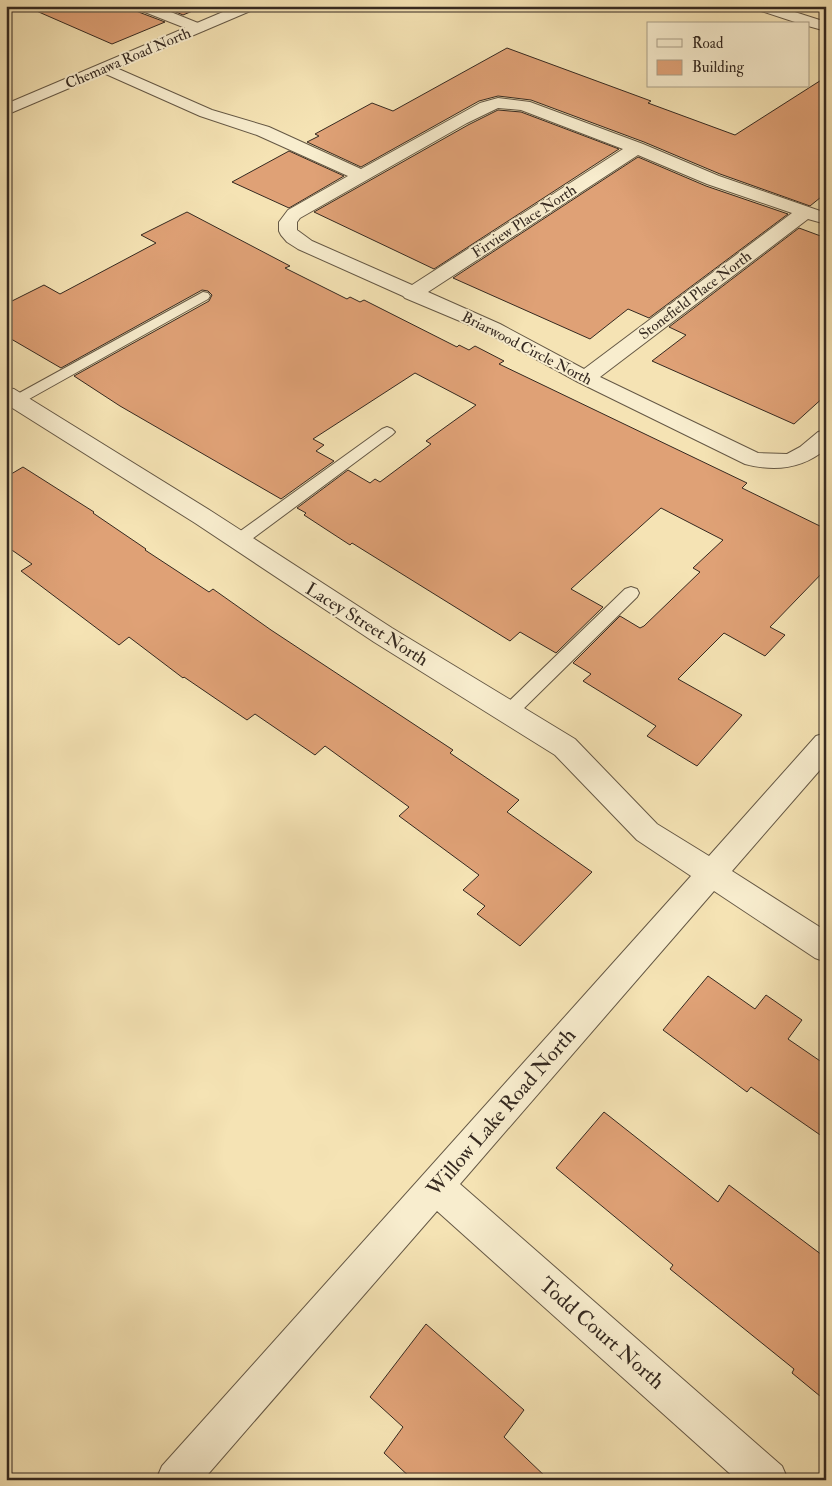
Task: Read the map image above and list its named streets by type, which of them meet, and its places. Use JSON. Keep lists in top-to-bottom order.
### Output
{
  "streets": {
    "street": [
      "Chemawa Road North",
      "Firview Place North",
      "Stonefield Place North",
      "Briarwood Circle North",
      "Lacey Street North",
      "Willow Lake Road North",
      "Todd Court North"
    ]
  },
  "crossings": [
    ["Firview Place North", "Briarwood Circle North"],
    ["Stonefield Place North", "Briarwood Circle North"],
    ["Lacey Street North", "Willow Lake Road North"],
    ["Willow Lake Road North", "Todd Court North"]
  ],
  "legend": ["Road", "Building"]
}
